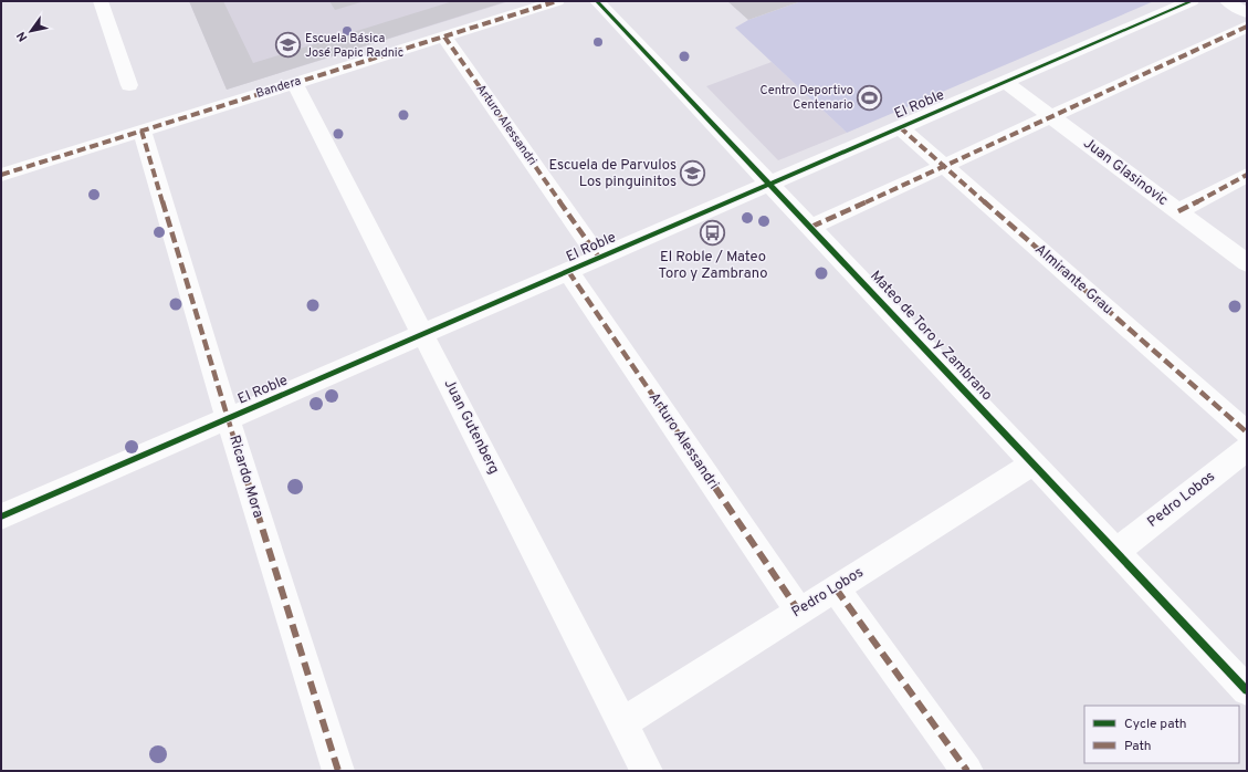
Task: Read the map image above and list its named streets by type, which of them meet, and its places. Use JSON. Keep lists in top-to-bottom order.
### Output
{
  "streets": {
    "street": [
      "Bandera",
      "El Roble",
      "Arturo Alessandri",
      "Juan Glasinovic",
      "Almirante Grau",
      "Mateo de Toro y Zambrano",
      "Juan Gutenberg",
      "Ricardo Mora",
      "Pedro Lobos"
    ]
  },
  "crossings": [
    ["Bandera", "Arturo Alessandri"],
    ["Bandera", "Juan Gutenberg"],
    ["Bandera", "Ricardo Mora"],
    ["El Roble", "Arturo Alessandri"],
    ["El Roble", "Juan Glasinovic"],
    ["El Roble", "Almirante Grau"],
    ["El Roble", "Mateo de Toro y Zambrano"],
    ["El Roble", "Juan Gutenberg"],
    ["El Roble", "Ricardo Mora"],
    ["Arturo Alessandri", "Pedro Lobos"],
    ["Mateo de Toro y Zambrano", "Pedro Lobos"],
    ["Juan Gutenberg", "Pedro Lobos"]
  ],
  "places": {
    "school or university": ["Escuela Básica José Papic Radnic", "Escuela de Parvulos Los pinguinitos"],
    "sports": ["Centro Deportivo Centenario"],
    "bus stop": ["El Roble / Mateo Toro y Zambrano"]
  },
  "legend": ["Cycle path", "Path"],
  "north": "bottom left"
}
